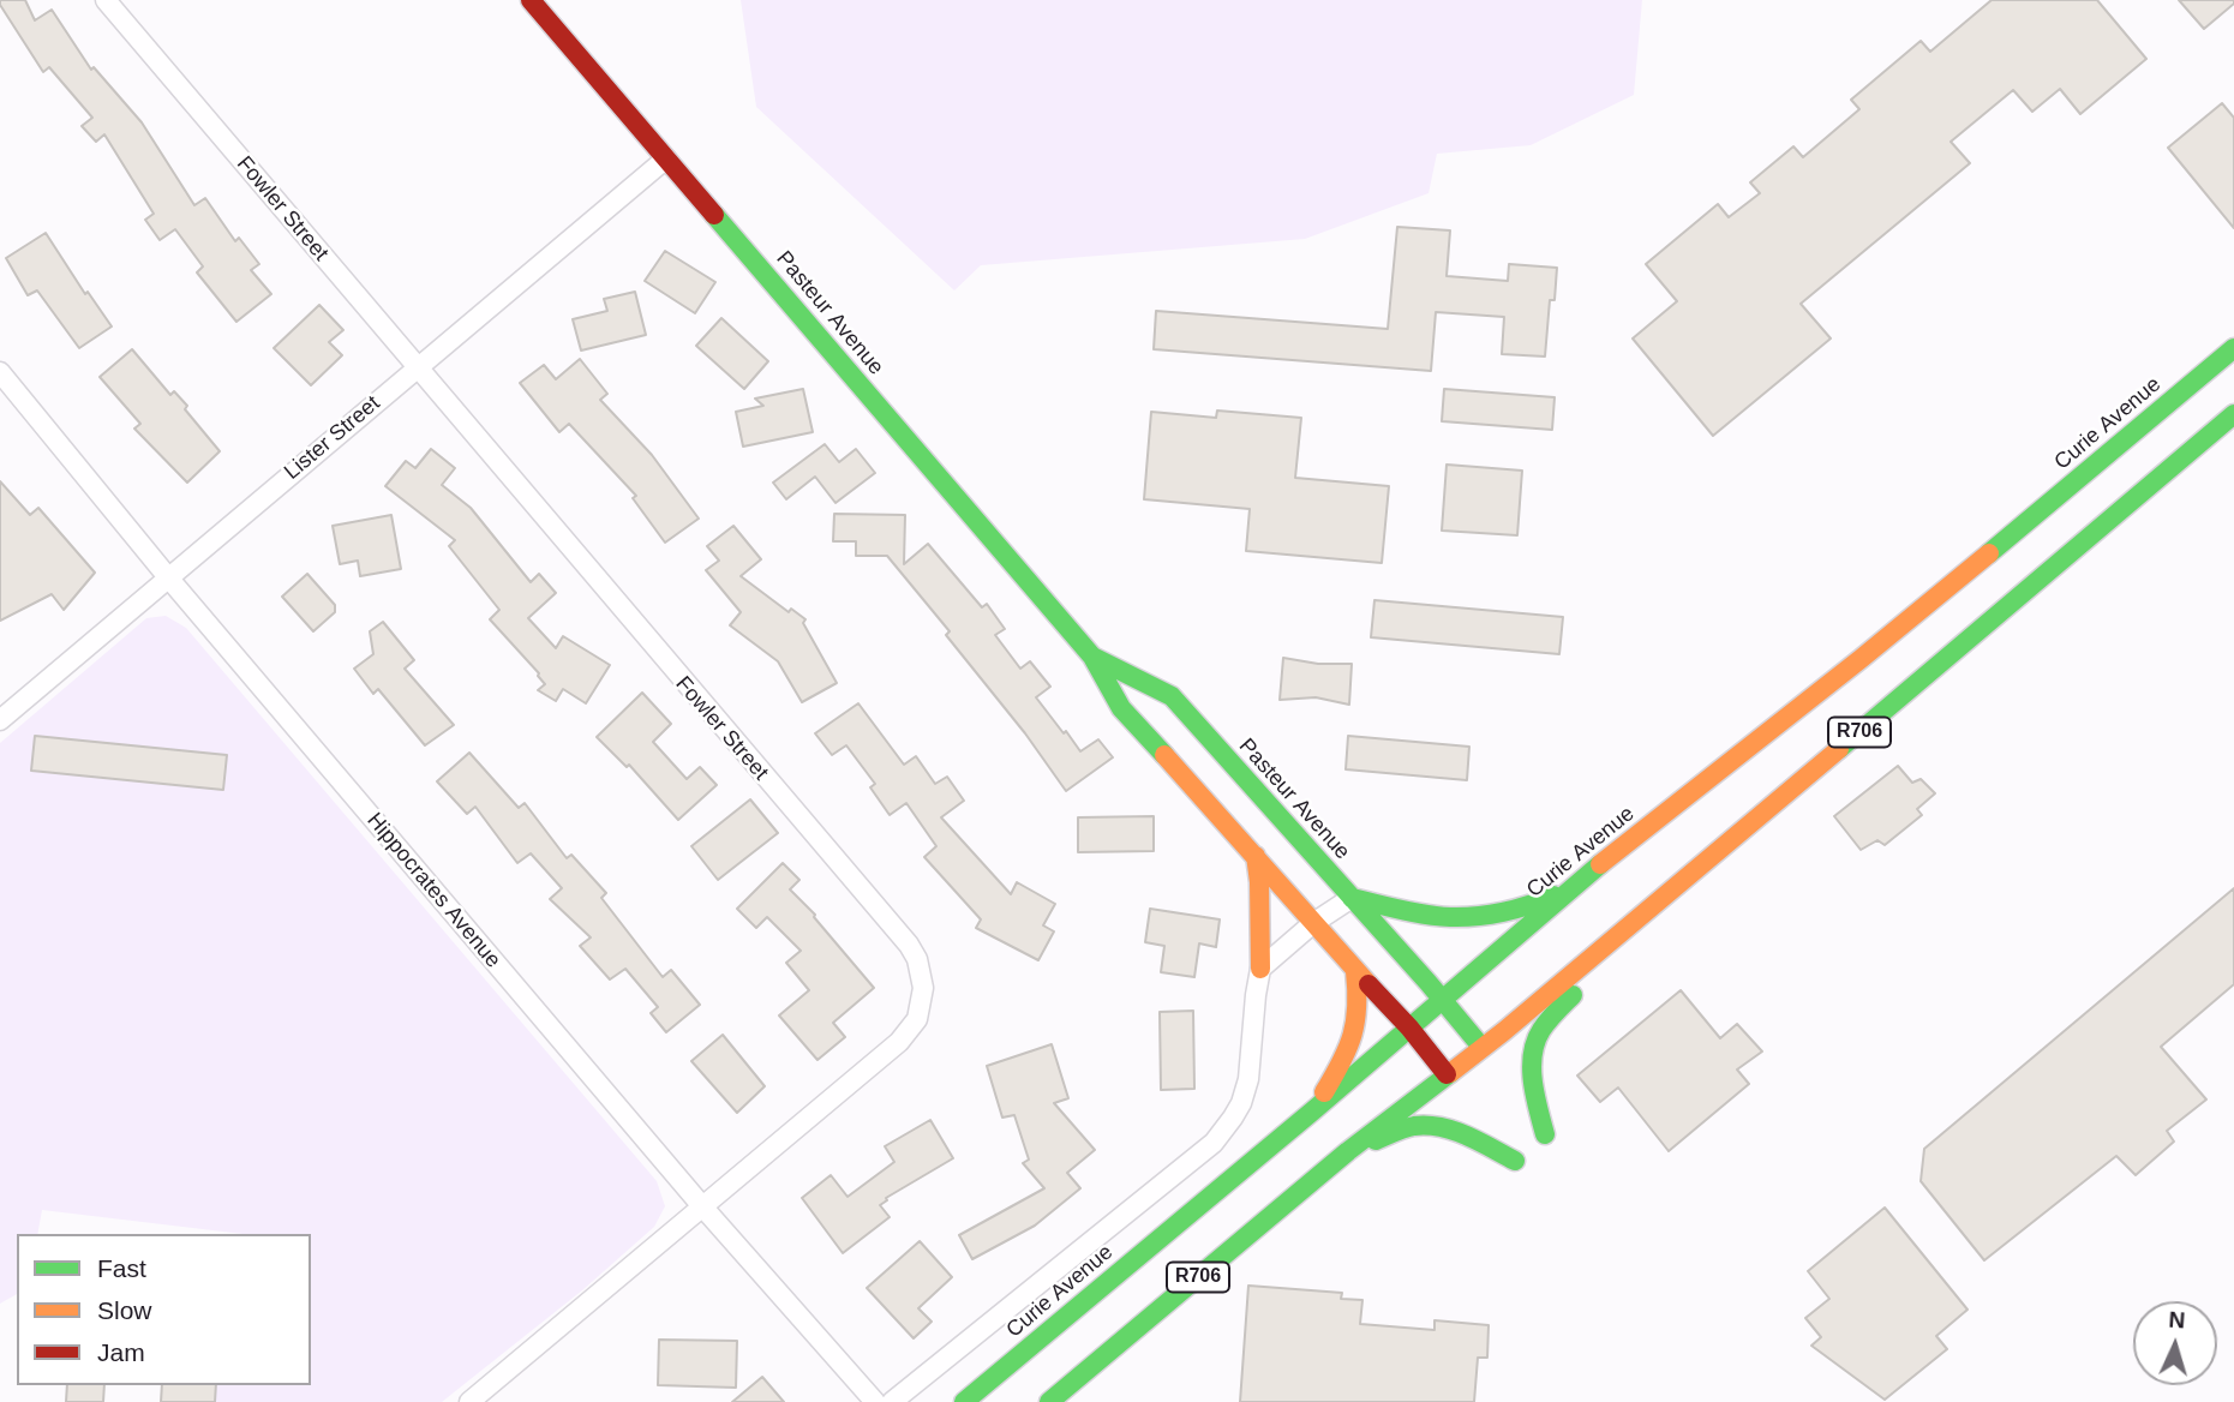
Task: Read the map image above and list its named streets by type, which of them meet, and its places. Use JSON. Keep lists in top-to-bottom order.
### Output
{
  "streets": {
    "main road": ["Pasteur Avenue", "Curie Avenue", "R706"],
    "street": ["Fowler Street", "Lister Street", "Hippocrates Avenue"]
  },
  "crossings": [
    ["Fowler Street", "Lister Street"],
    ["Fowler Street", "Hippocrates Avenue"],
    ["Pasteur Avenue", "Curie Avenue"],
    ["Pasteur Avenue", "Lister Street"],
    ["Pasteur Avenue", "R706"],
    ["Lister Street", "Hippocrates Avenue"]
  ],
  "legend": ["Fast", "Slow", "Jam"],
  "north": "top"
}
